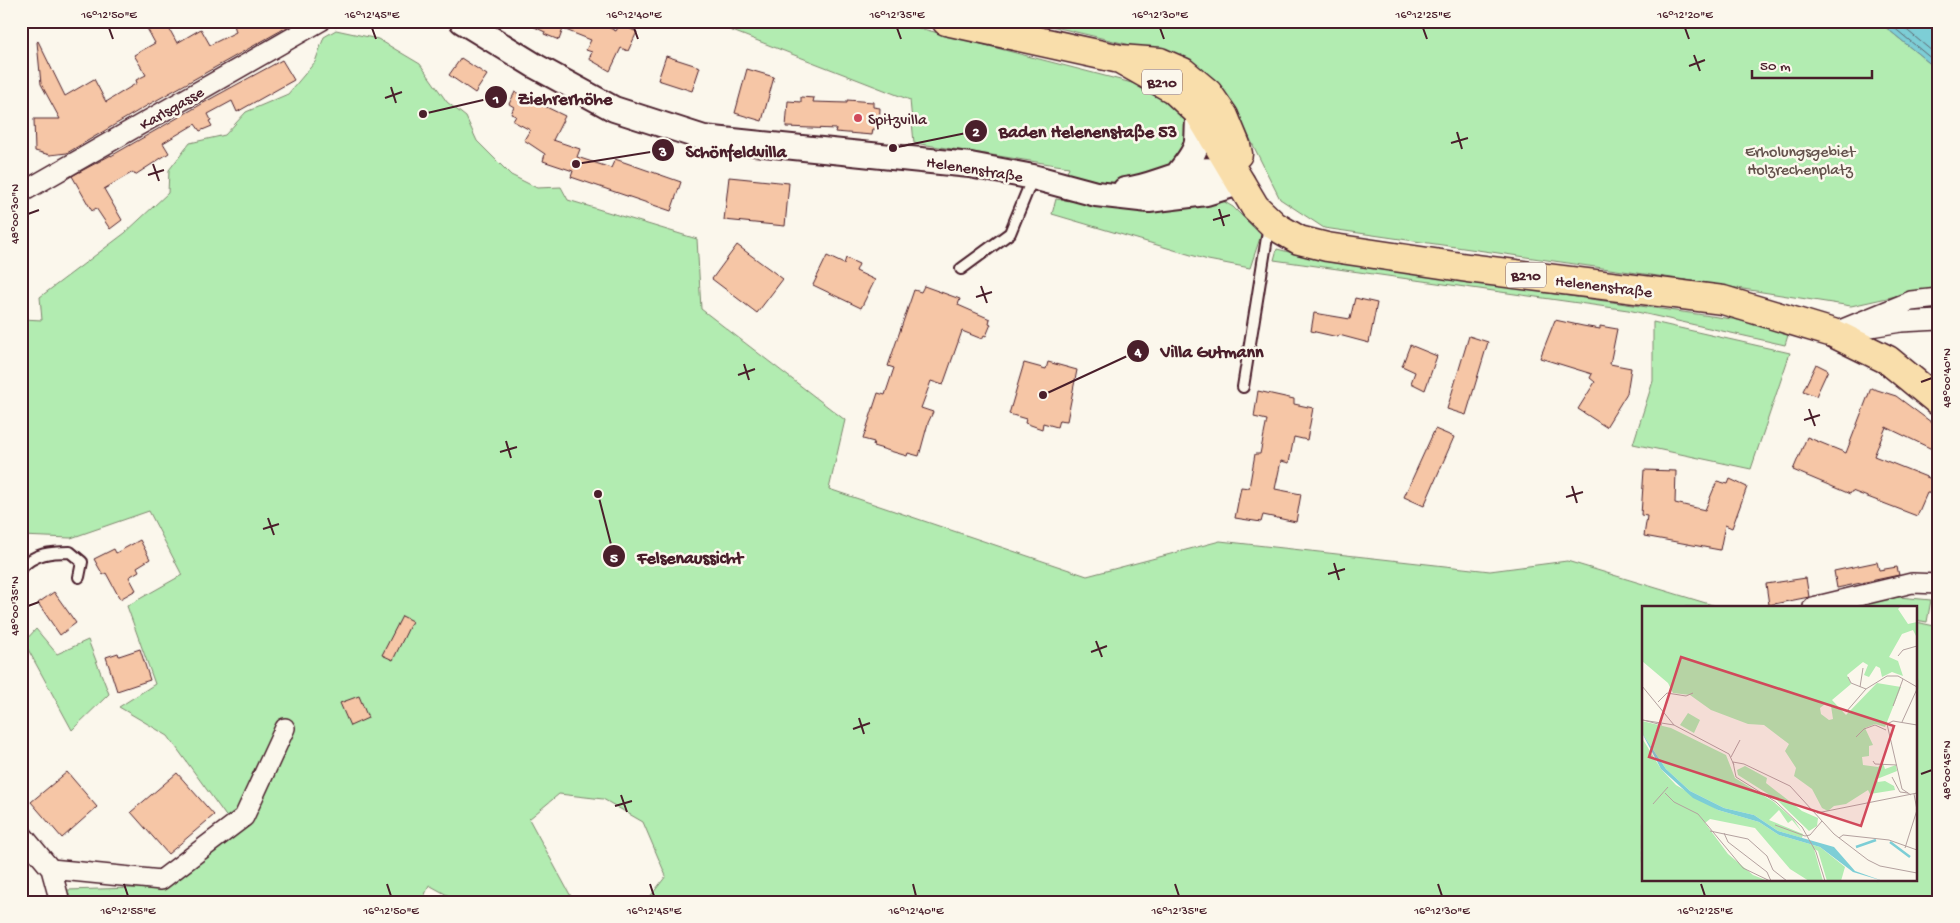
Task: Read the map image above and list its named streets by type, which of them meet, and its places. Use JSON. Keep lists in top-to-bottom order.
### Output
{
  "streets": {
    "main road": ["B210", "Helenenstraße"],
    "street": ["Karlsgasse"]
  },
  "crossings": [
    ["B210", "Helenenstraße"]
  ],
  "parks": ["Erholungsgebiet Holzrechenplatz"],
  "places": [
    "Ziehrerhöhe",
    "Spitzvilla",
    "Baden Helenenstaße 53",
    "Schönfeldvilla",
    "Villa Gutmann",
    "Felsenaussicht"
  ],
  "scale_bar": "50 m",
  "coordinates": [
    "16°12'50\"E",
    "16°12'45\"E",
    "16°12'40\"E",
    "16°12'35\"E",
    "16°12'30\"E",
    "16°12'25\"E",
    "16°12'20\"E",
    "48°00'30\"N",
    "48°00'40\"N",
    "48°00'35\"N",
    "48°00'45\"N",
    "16°12'55\"E"
  ]
}
